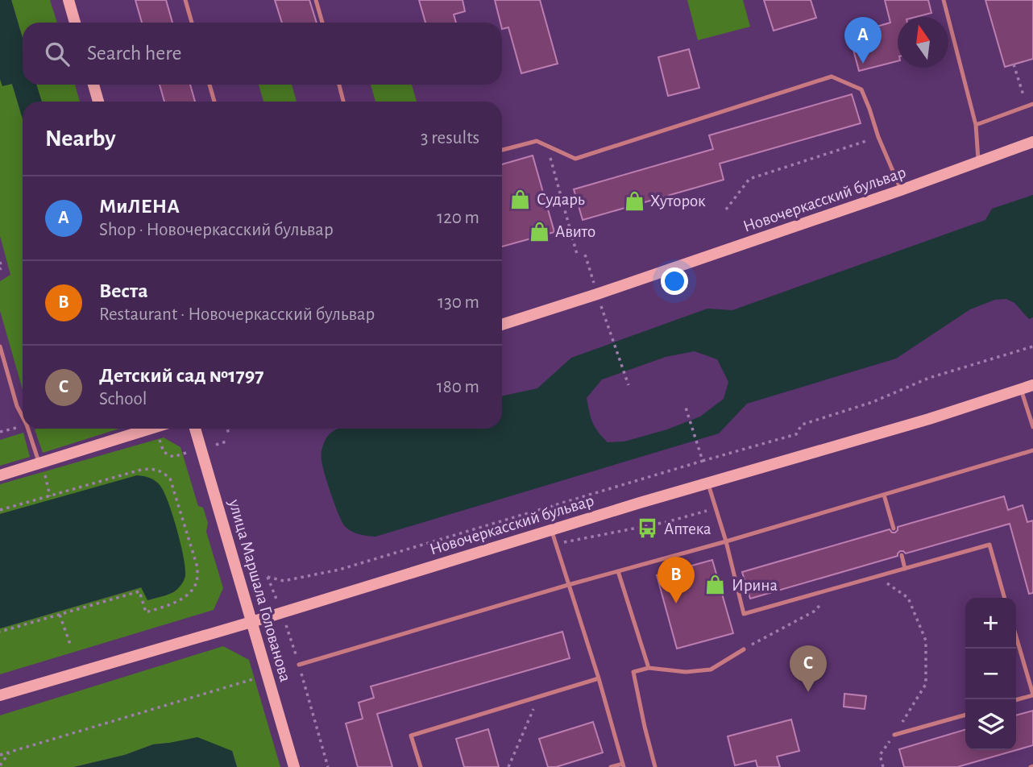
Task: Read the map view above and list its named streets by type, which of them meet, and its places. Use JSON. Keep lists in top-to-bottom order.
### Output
{
  "streets": {
    "street": ["Новочеркасский бульвар", "улица Маршала Голованова"]
  },
  "crossings": [
    ["Новочеркасский бульвар", "улица Маршала Голованова"]
  ],
  "places": {
    "shop": [
      "Сударь",
      "Хуторок",
      "Авито",
      "Ирина"
    ],
    "bus stop": ["Аптека"]
  },
  "north": "top",
  "page": {
    "pins": ["A", "B", "C"],
    "search": "Search here",
    "heading": ["Nearby", "3 results"],
    "list": [
      {
        "mark": "A",
        "name": "МиЛЕНА",
        "note": "Shop · Новочеркасский бульвар",
        "value": "120 m"
      },
      {
        "mark": "B",
        "name": "Веста",
        "note": "Restaurant · Новочеркасский бульвар",
        "value": "130 m"
      },
      {
        "mark": "C",
        "name": "Детский сад №1797",
        "note": "School",
        "value": "180 m"
      }
    ],
    "map_buttons": ["+", "−"]
  }
}
